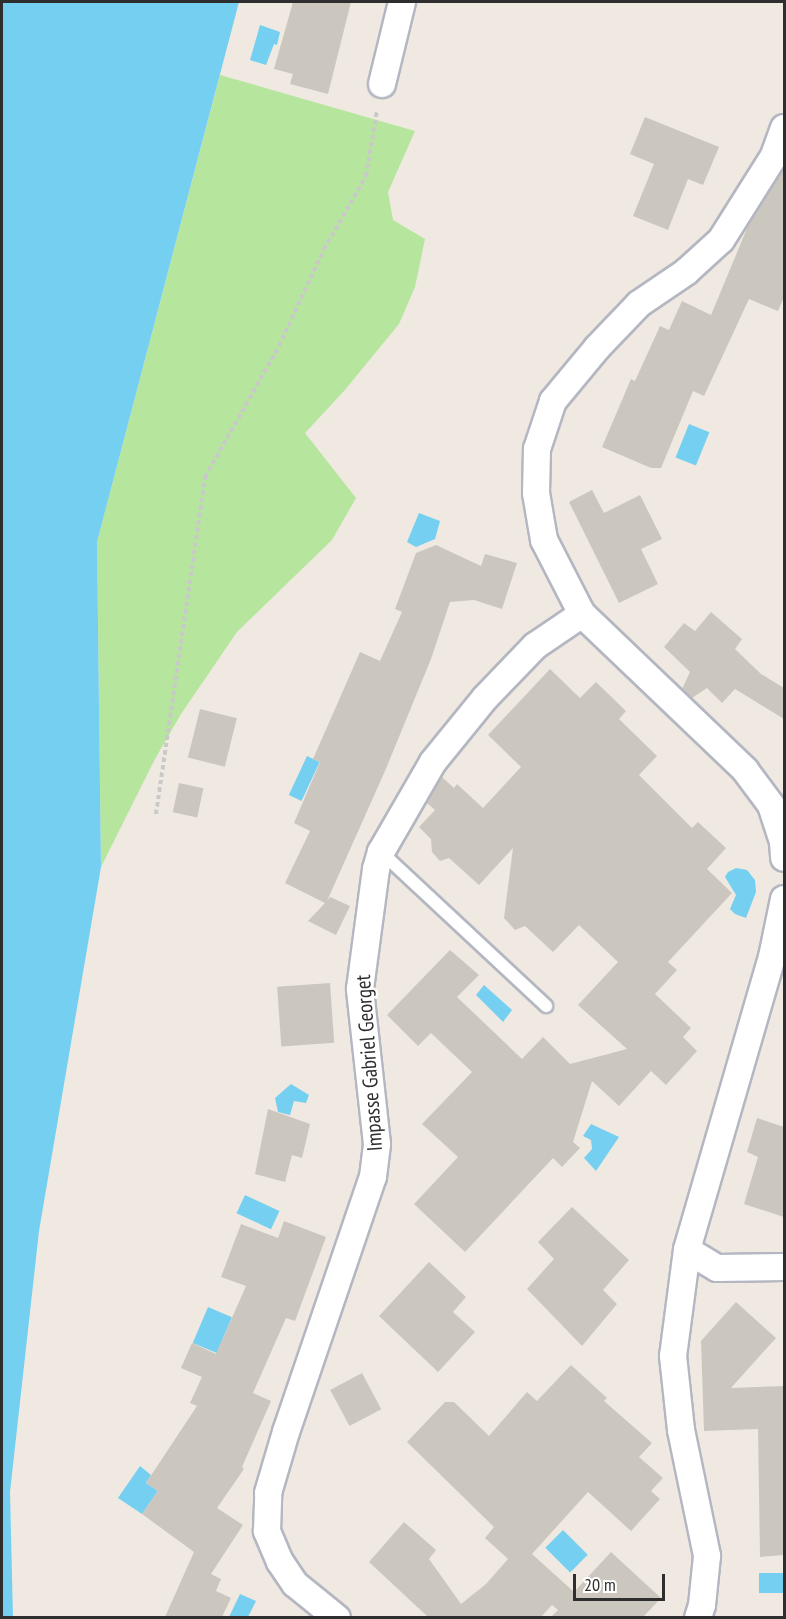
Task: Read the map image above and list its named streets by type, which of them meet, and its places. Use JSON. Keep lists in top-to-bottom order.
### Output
{
  "streets": {
    "street": ["Impasse Gabriel Georget"]
  },
  "scale_bar": "20 m"
}
